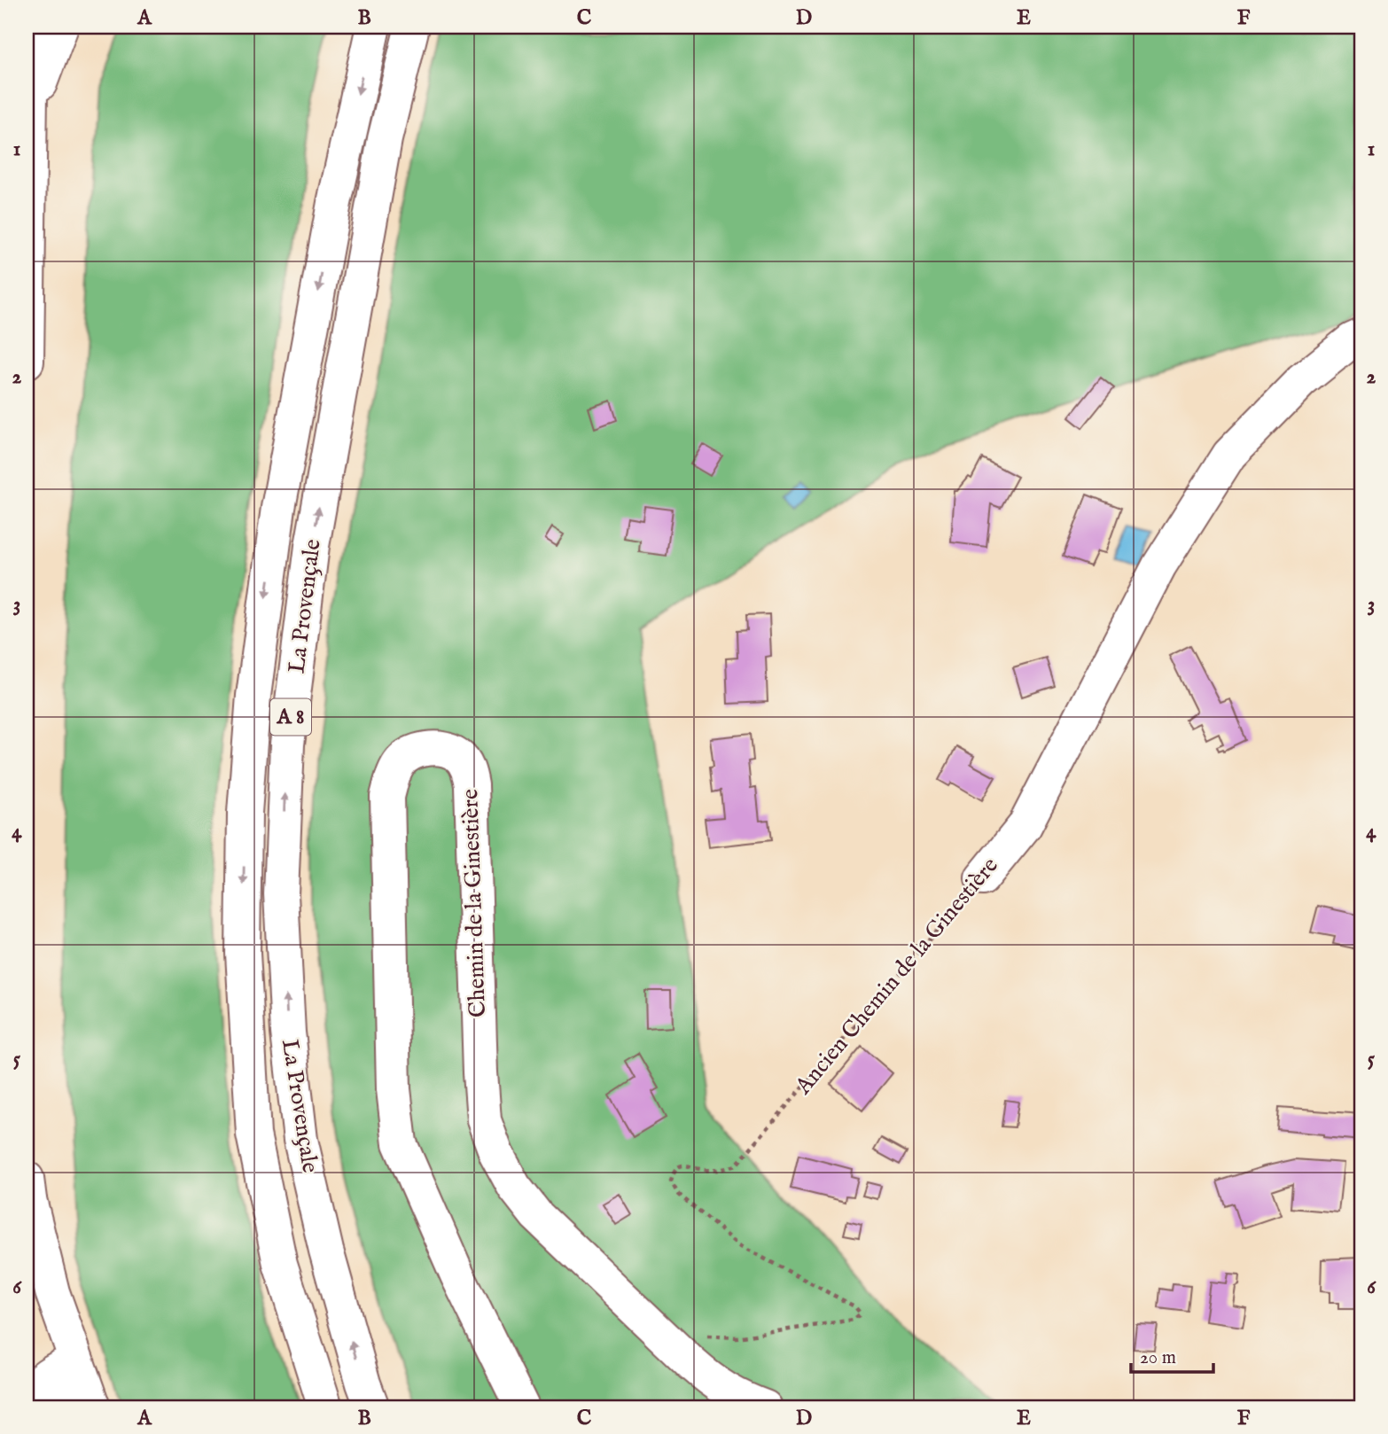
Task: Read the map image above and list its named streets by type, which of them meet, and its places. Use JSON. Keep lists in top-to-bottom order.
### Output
{
  "streets": {
    "main road": [
      "La Provençale",
      "A 8",
      "Chemin de la Ginestière",
      "Ancien Chemin de la Ginestière"
    ]
  },
  "crossings": [
    ["Chemin de la Ginestière", "Ancien Chemin de la Ginestière"]
  ],
  "scale_bar": "20 m",
  "grid": {
    "columns": [
      "A",
      "B",
      "C",
      "D",
      "E",
      "F"
    ],
    "rows": [
      "1",
      "2",
      "3",
      "4",
      "5",
      "6"
    ]
  }
}
